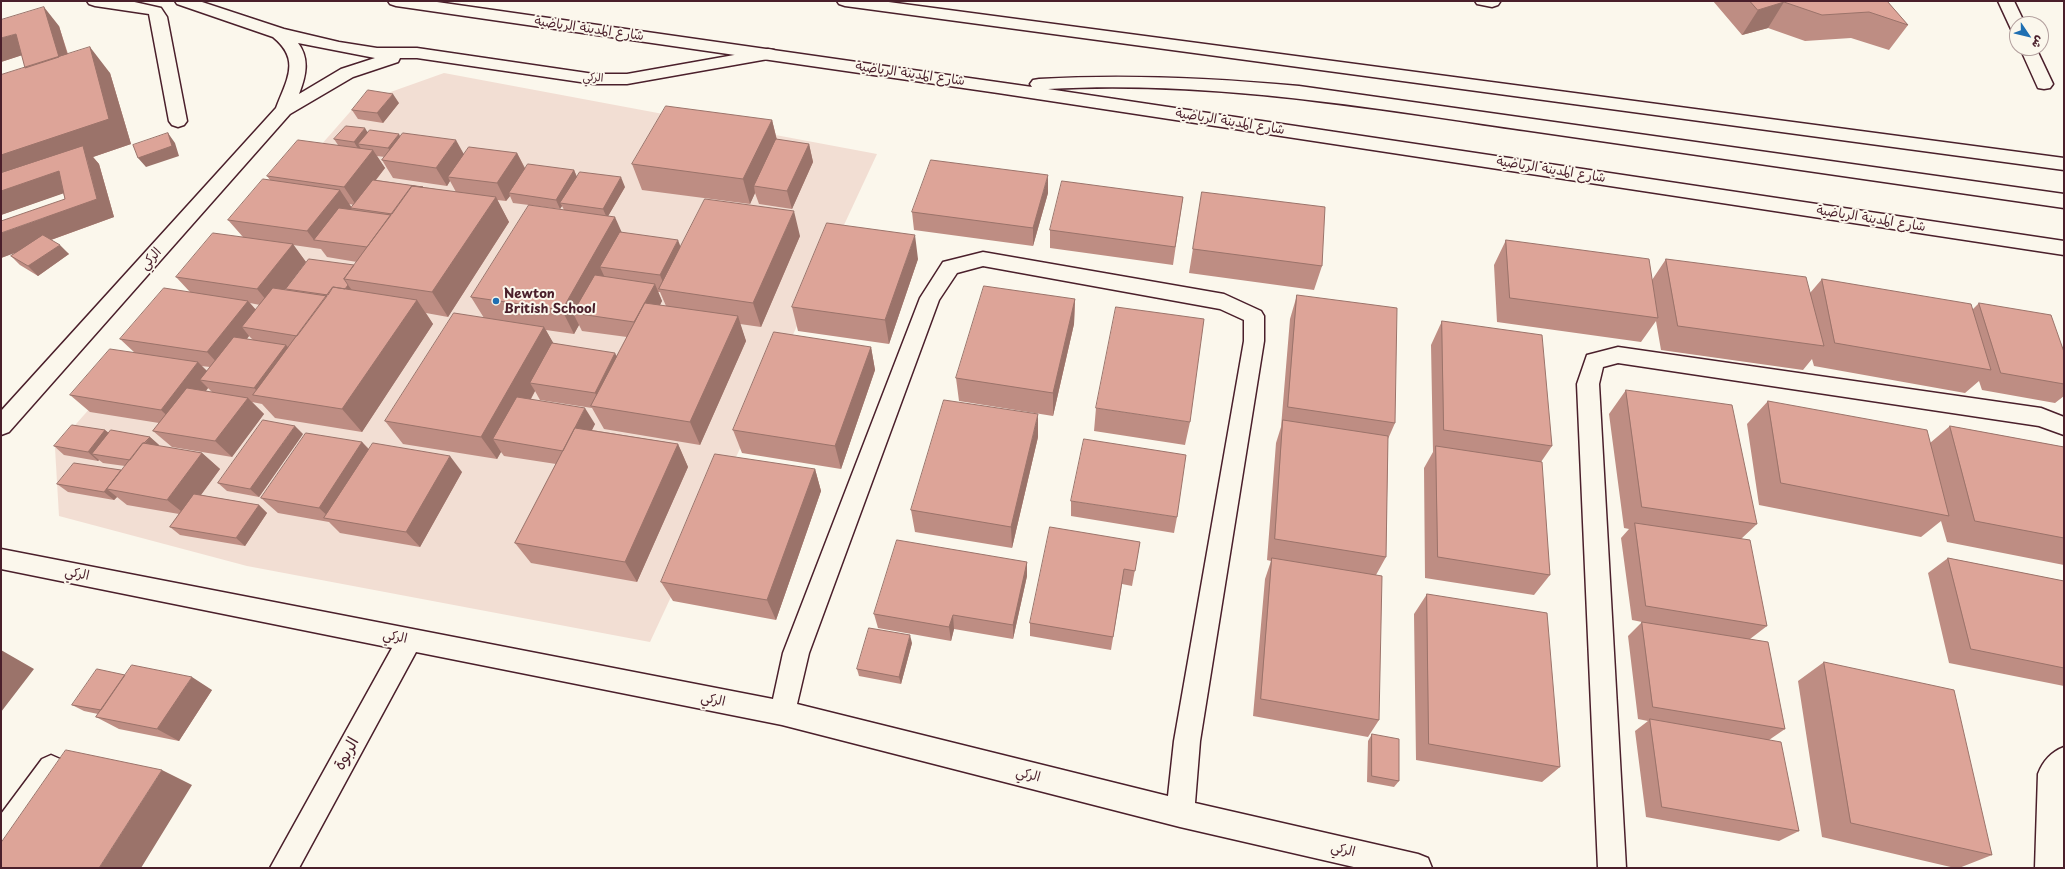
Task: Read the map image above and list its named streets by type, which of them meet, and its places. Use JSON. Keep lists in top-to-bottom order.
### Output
{
  "streets": {
    "street": ["شارع المدينة الرياضية", "الركي", "الربوة"]
  },
  "crossings": [
    ["شارع المدينة الرياضية", "الركي"],
    ["الركي", "الربوة"]
  ],
  "places": ["Newton British School"],
  "north": "bottom right"
}
